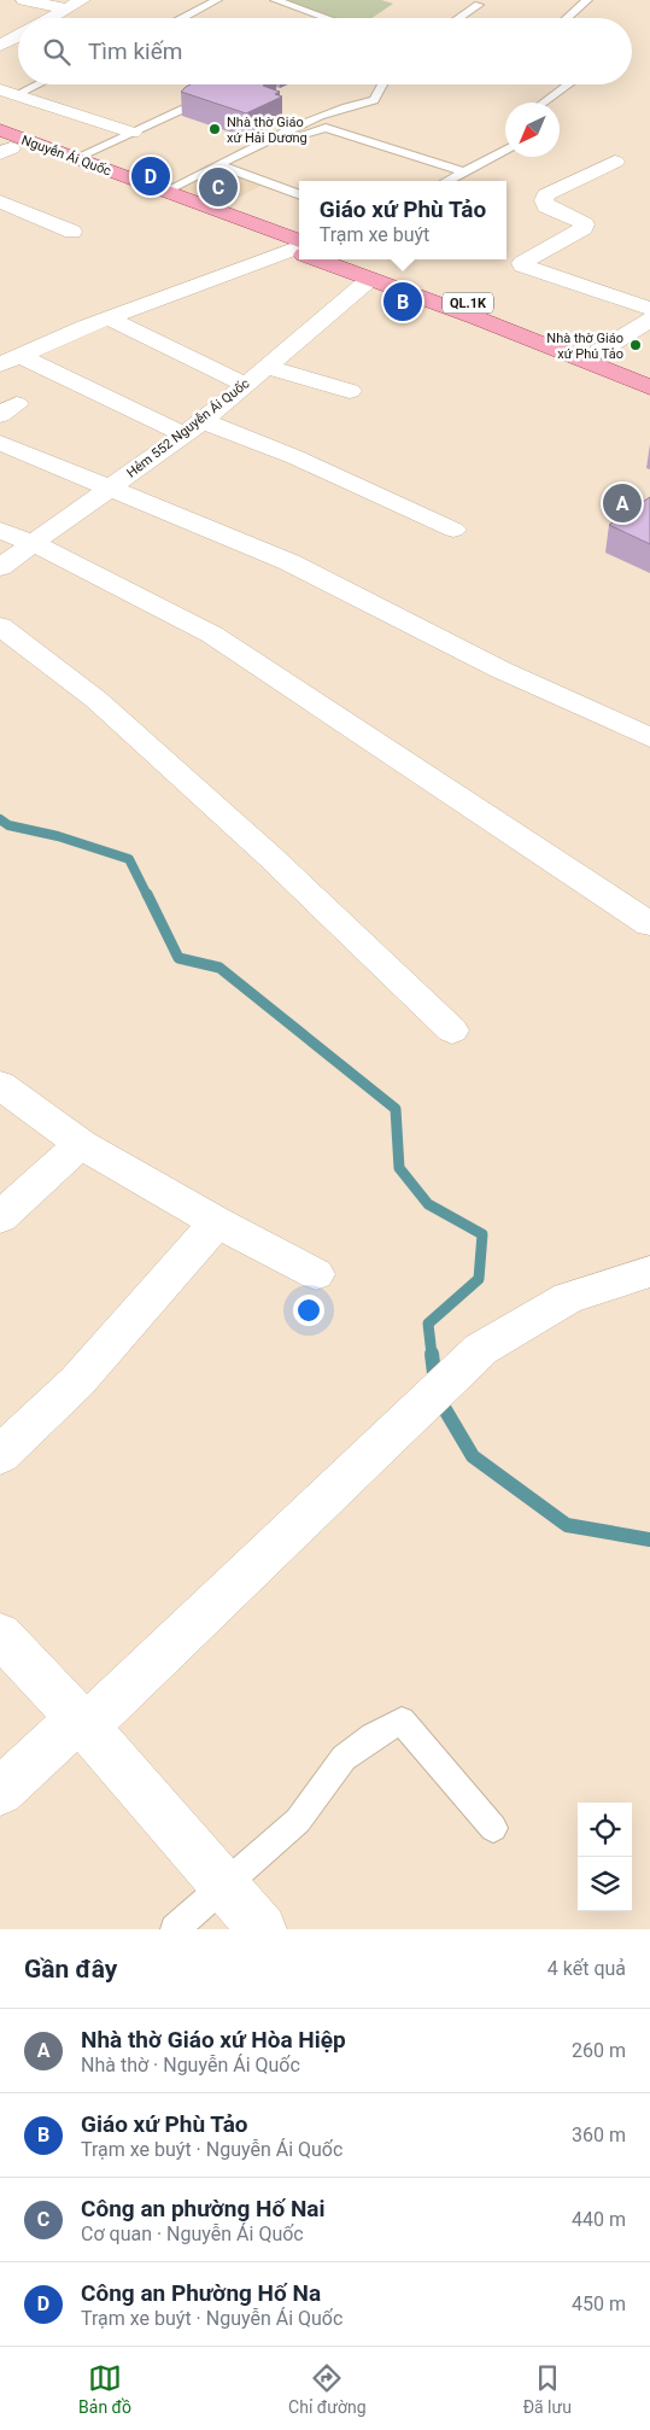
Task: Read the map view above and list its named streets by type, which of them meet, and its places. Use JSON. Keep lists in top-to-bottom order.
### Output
{
  "streets": {
    "main road": ["Nguyễn Ái Quốc", "QL.1K"],
    "street": ["Hẻm 552 Nguyễn Ái Quốc"]
  },
  "crossings": [
    ["Nguyễn Ái Quốc", "QL.1K"],
    ["Nguyễn Ái Quốc", "Hẻm 552 Nguyễn Ái Quốc"]
  ],
  "places": ["Nhà thờ Giáo xứ Hải Dương", "Nhà thờ Giáo xứ Phú Tảo"],
  "north": "bottom left",
  "page": {
    "search": "Tìm kiếm",
    "pins": [
      "D",
      "C",
      "B",
      "A"
    ],
    "popup": ["Giáo xứ Phù Tảo", "Trạm xe buýt"],
    "heading": ["Gần đây", "4 kết quả"],
    "list": [
      {
        "mark": "A",
        "name": "Nhà thờ Giáo xứ Hòa Hiệp",
        "note": "Nhà thờ · Nguyễn Ái Quốc",
        "value": "260 m"
      },
      {
        "mark": "B",
        "name": "Giáo xứ Phù Tảo",
        "note": "Trạm xe buýt · Nguyễn Ái Quốc",
        "value": "360 m"
      },
      {
        "mark": "C",
        "name": "Công an phường Hố Nai",
        "note": "Cơ quan · Nguyễn Ái Quốc",
        "value": "440 m"
      },
      {
        "mark": "D",
        "name": "Công an Phường Hố Na",
        "note": "Trạm xe buýt · Nguyễn Ái Quốc",
        "value": "450 m"
      }
    ],
    "nav": ["Bản đồ", "Chỉ đường", "Đã lưu"]
  }
}
